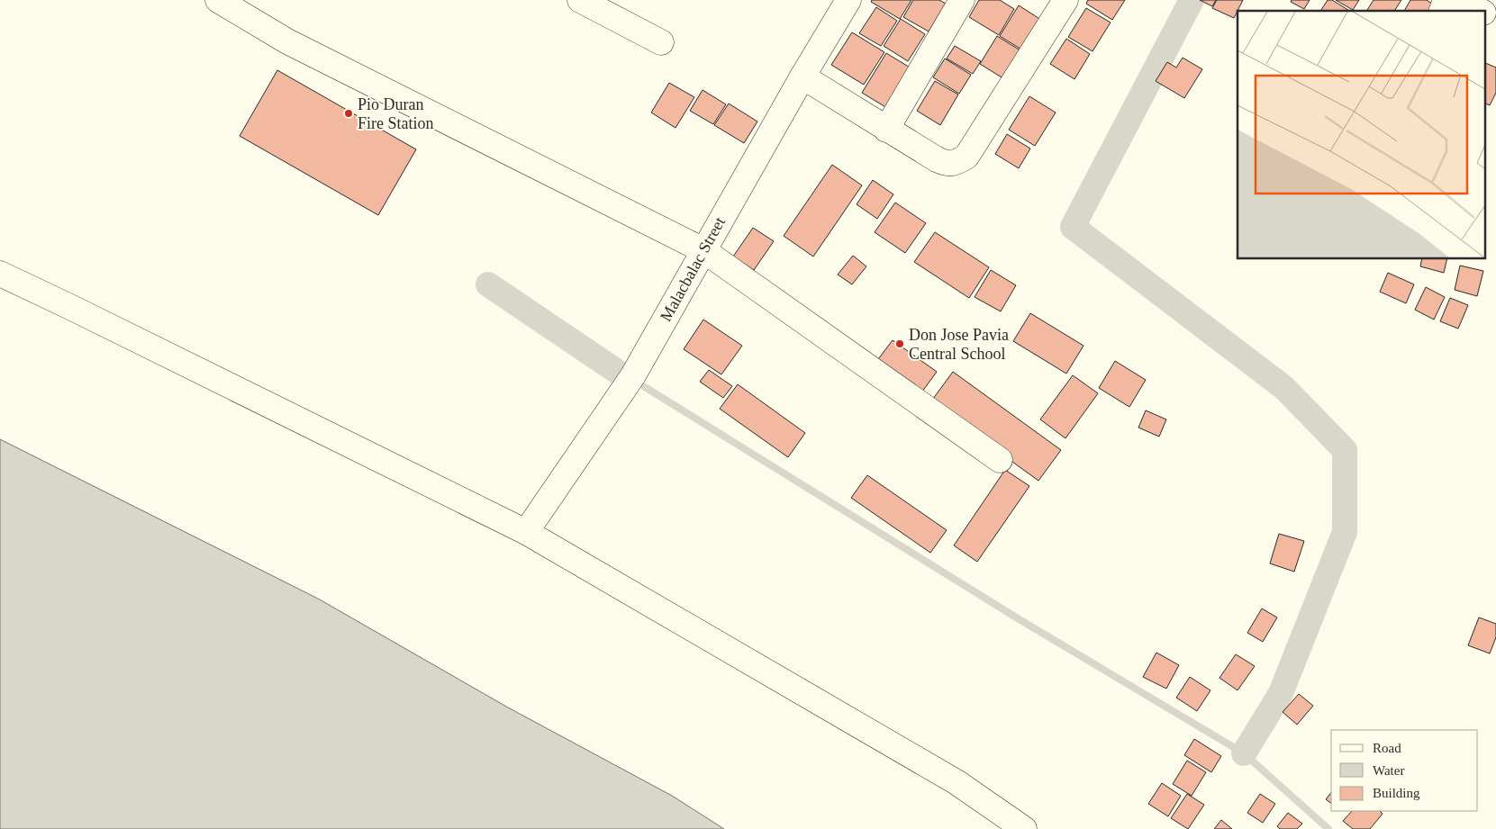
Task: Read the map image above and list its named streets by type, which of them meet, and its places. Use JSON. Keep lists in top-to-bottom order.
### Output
{
  "streets": {
    "street": ["Malacbalac Street"]
  },
  "places": ["Pio Duran Fire Station", "Don Jose Pavia Central School"],
  "legend": ["Road", "Water", "Building"]
}
